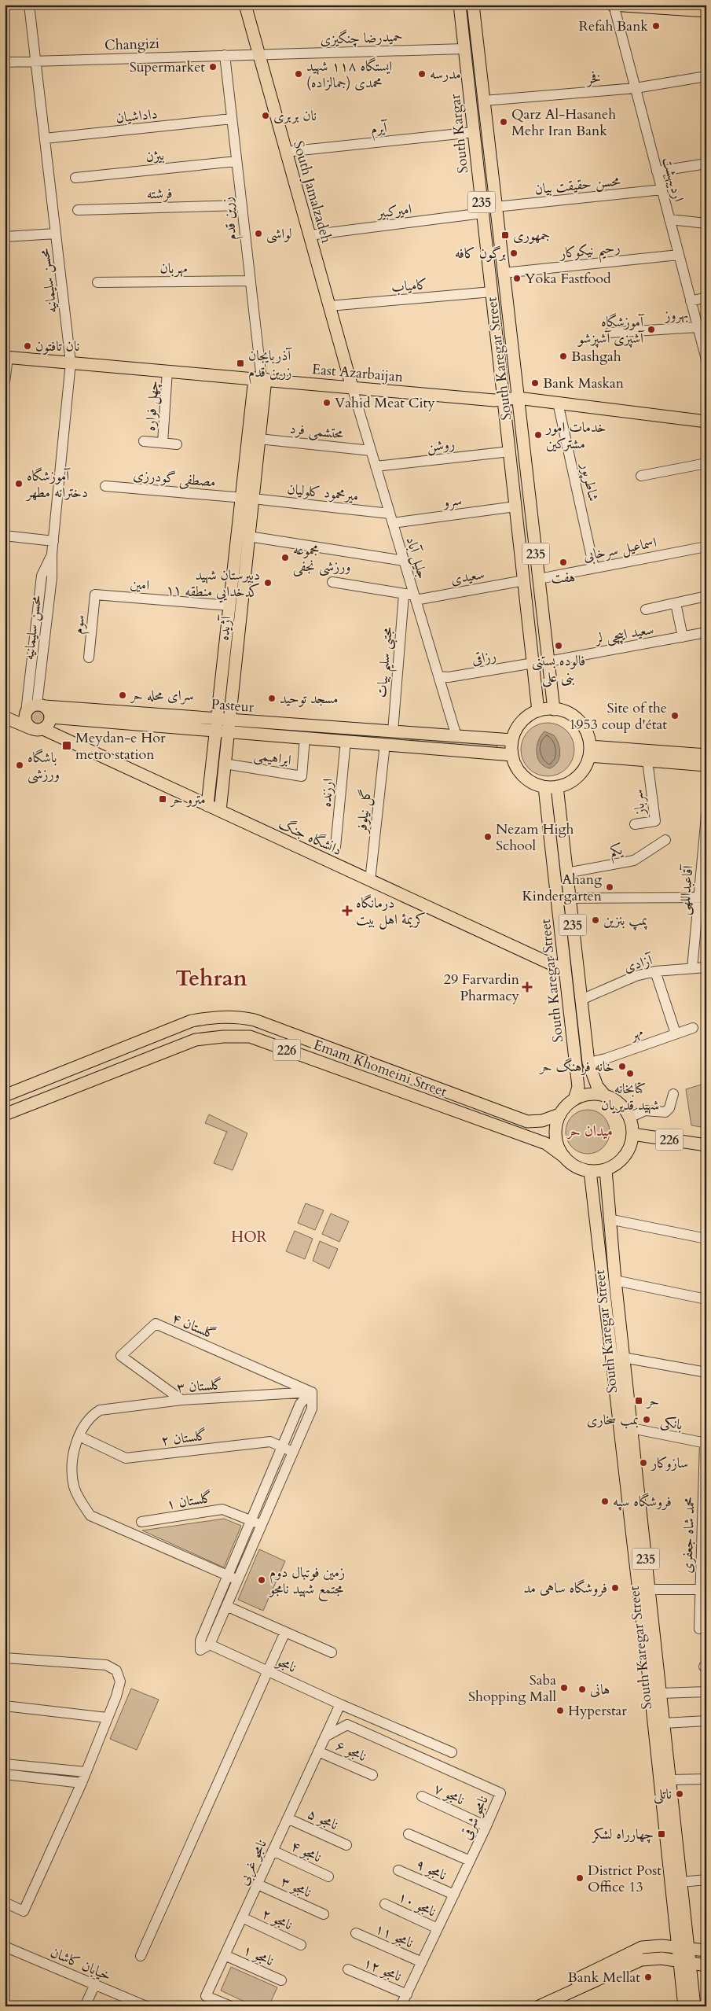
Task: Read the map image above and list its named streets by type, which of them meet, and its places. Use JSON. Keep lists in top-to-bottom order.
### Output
{
  "streets": {
    "main road": [
      "South Kargar",
      "South Jamalzadeh",
      "235",
      "South Karegar Street",
      "East Azarbaijan",
      "آژیده",
      "Pasteur",
      "دانشگاه جنگ",
      "226",
      "Emam Khomeini Street"
    ],
    "street": [
      "حمیدرضا چنگیزی",
      "Changizi",
      "فخر",
      "داداشیان",
      "آیرم",
      "بیژن",
      "اردیبهشت",
      "محسن حقیقت بیان",
      "فرشته",
      "امیرکبیر",
      "زرین قدم",
      "رحیم نیکوکار",
      "مهربان",
      "محسن سلیمانیه",
      "کامیاب",
      "بهروز",
      "چهل فواره",
      "محتشمی فرد",
      "روشن",
      "مصطفی گودرزی",
      "شاطرپور",
      "میرمحمود کلولیان",
      "سرو",
      "اسماعیل سرخابی",
      "جلیل آباد",
      "سعیدی",
      "امین",
      "سوم",
      "سعید ایپچی لر",
      "رزاقی",
      "مجتبی سلیم بیات",
      "ابراهیمی",
      "ارزنده",
      "سرباز",
      "گل نیلوفر",
      "یکم",
      "آقاعبداللهی",
      "آزادی",
      "مهر",
      "گلستان ۴",
      "گلستان ۳",
      "بانکی",
      "گلستان ۲",
      "گلستان ۱",
      "محمد شاه جعفری",
      "نامجو",
      "نامجو ۶",
      "نامجو ۷",
      "نامجو شرقی",
      "نامجو ۵",
      "نامجو ۴",
      "نامجو غربی",
      "نامجو ۹",
      "نامجو ۳",
      "نامجو ۱۰",
      "نامجو ۲",
      "نامجو ۱۱",
      "نامجو ۱",
      "خیابان کاشان",
      "نامجو ۱۲"
    ]
  },
  "crossings": [
    ["حمیدرضا چنگیزی", "Changizi"],
    ["حمیدرضا چنگیزی", "South Kargar"],
    ["حمیدرضا چنگیزی", "South Jamalzadeh"],
    ["Changizi", "South Jamalzadeh"],
    ["Changizi", "زرین قدم"],
    ["Changizi", "محسن سلیمانیه"],
    ["فخر", "اردیبهشت"],
    ["فخر", "South Karegar Street"],
    ["داداشیان", "زرین قدم"],
    ["داداشیان", "محسن سلیمانیه"],
    ["آیرم", "South Kargar"],
    ["آیرم", "South Jamalzadeh"],
    ["South Kargar", "امیرکبیر"],
    ["South Kargar", "کامیاب"],
    ["South Kargar", "South Karegar Street"],
    ["South Kargar", "East Azarbaijan"],
    ["بیژن", "زرین قدم"],
    ["اردیبهشت", "محسن حقیقت بیان"],
    ["اردیبهشت", "رحیم نیکوکار"],
    ["اردیبهشت", "بهروز"],
    ["محسن حقیقت بیان", "South Karegar Street"],
    ["South Jamalzadeh", "امیرکبیر"],
    ["South Jamalzadeh", "کامیاب"],
    ["South Jamalzadeh", "East Azarbaijan"],
    ["South Jamalzadeh", "جلیل آباد"],
    ["فرشته", "زرین قدم"],
    ["زرین قدم", "مهربان"],
    ["زرین قدم", "East Azarbaijan"],
    ["زرین قدم", "آژیده"],
    ["رحیم نیکوکار", "South Karegar Street"],
    ["محسن سلیمانیه", "East Azarbaijan"],
    ["محسن سلیمانیه", "Pasteur"],
    ["محسن سلیمانیه", "دانشگاه جنگ"],
    ["South Karegar Street", "East Azarbaijan"],
    ["South Karegar Street", "روشن"],
    ["South Karegar Street", "سرو"],
    ["South Karegar Street", "اسماعیل سرخابی"],
    ["South Karegar Street", "سعیدی"],
    ["South Karegar Street", "سعید ایپچی لر"],
    ["South Karegar Street", "رزاقی"],
    ["South Karegar Street", "Pasteur"],
    ["South Karegar Street", "دانشگاه جنگ"],
    ["South Karegar Street", "یکم"],
    ["South Karegar Street", "آزادی"],
    ["South Karegar Street", "مهر"],
    ["South Karegar Street", "226"],
    ["South Karegar Street", "Emam Khomeini Street"],
    ["South Karegar Street", "بانکی"],
    ["East Azarbaijan", "چهل فواره"],
    ["East Azarbaijan", "شاطرپور"],
    ["East Azarbaijan", "جلیل آباد"],
    ["East Azarbaijan", "آژیده"],
    ["محتشمی فرد", "جلیل آباد"],
    ["محتشمی فرد", "آژیده"],
    ["روشن", "جلیل آباد"],
    ["مصطفی گودرزی", "میرمحمود کلولیان"],
    ["مصطفی گودرزی", "آژیده"],
    ["شاطرپور", "اسماعیل سرخابی"],
    ["میرمحمود کلولیان", "سرو"],
    ["میرمحمود کلولیان", "جلیل آباد"],
    ["میرمحمود کلولیان", "آژیده"],
    ["سرو", "جلیل آباد"],
    ["جلیل آباد", "سعیدی"],
    ["جلیل آباد", "رزاقی"],
    ["جلیل آباد", "Pasteur"],
    ["سعیدی", "مجتبی سلیم بیات"],
    ["امین", "سوم"],
    ["امین", "آژیده"],
    ["آژیده", "Pasteur"],
    ["آژیده", "ابراهیمی"],
    ["آژیده", "دانشگاه جنگ"],
    ["مجتبی سلیم بیات", "Pasteur"],
    ["Pasteur", "ابراهیمی"],
    ["Pasteur", "ارزنده"],
    ["Pasteur", "گل نیلوفر"],
    ["Pasteur", "دانشگاه جنگ"],
    ["گل نیلوفر", "دانشگاه جنگ"],
    ["آقاعبداللهی", "آزادی"],
    ["226", "Emam Khomeini Street"],
    ["گلستان ۴", "گلستان ۳"],
    ["گلستان ۳", "گلستان ۲"],
    ["بانکی", "محمد شاه جعفری"],
    ["نامجو", "نامجو غربی"],
    ["نامجو ۶", "نامجو غربی"],
    ["نامجو ۷", "نامجو شرقی"],
    ["نامجو شرقی", "نامجو غربی"],
    ["نامجو شرقی", "نامجو ۹"],
    ["نامجو شرقی", "نامجو ۱۰"],
    ["نامجو شرقی", "نامجو ۱۱"],
    ["نامجو شرقی", "نامجو ۱۲"],
    ["نامجو ۵", "نامجو غربی"],
    ["نامجو ۴", "نامجو غربی"],
    ["نامجو غربی", "نامجو ۳"],
    ["نامجو غربی", "نامجو ۲"],
    ["نامجو غربی", "نامجو ۱"]
  ],
  "districts": ["Tehran", "میدان حر", "HOR"],
  "places": {
    "other": [
      "Refah Bank",
      "Supermarket",
      "ایستگاه ۱۱۸ شهید محمدی (جمالزاده)",
      "مدرسه",
      "نان بربری",
      "Qarz Al-Hasaneh Mehr Iran Bank",
      "لواشی",
      "برگون کافه",
      "Yoka Fastfood",
      "آموزشگاه آشپزی آشپزشو",
      "نان تافتون",
      "Bashgah",
      "Bank Maskan",
      "Vahid Meat City",
      "خدمات امور مشترکین",
      "آموزشگاه دخترانه مطهر",
      "مجموعه ورزشی نجفی",
      "هفت",
      "دبيرستان شهيد كدخدايي منطقه ١١",
      "فالوده بستنی بنی علی",
      "سرای محله حر",
      "مسجد توحید",
      "Site of the 1953 coup d'état",
      "باشگاه ورزشی",
      "Nezam High School",
      "Ahang Kindergarten",
      "پمپ بنزین",
      "خانه فرهنگ حر",
      "کتابخانه شهید قدیریان",
      "بمب سخاری",
      "سازوکار",
      "فروشگاه سپه",
      "زمین فوتبال دوم مجتمع شهید نامجو",
      "فروشگاه ساهی مد",
      "Saba Shopping Mall",
      "هانی",
      "Hyperstar",
      "ناتلی",
      "District Post Office 13",
      "Bank Mellat"
    ],
    "transit": [
      "جمهوری",
      "آذربایجان زرین قدم",
      "Meydan-e Hor metro station",
      "مترو حر",
      "حر",
      "چهارراه لشکر"
    ],
    "health": ["درمانگاه کریمهٔ اهل بیت", "29 Farvardin Pharmacy"]
  }
}
